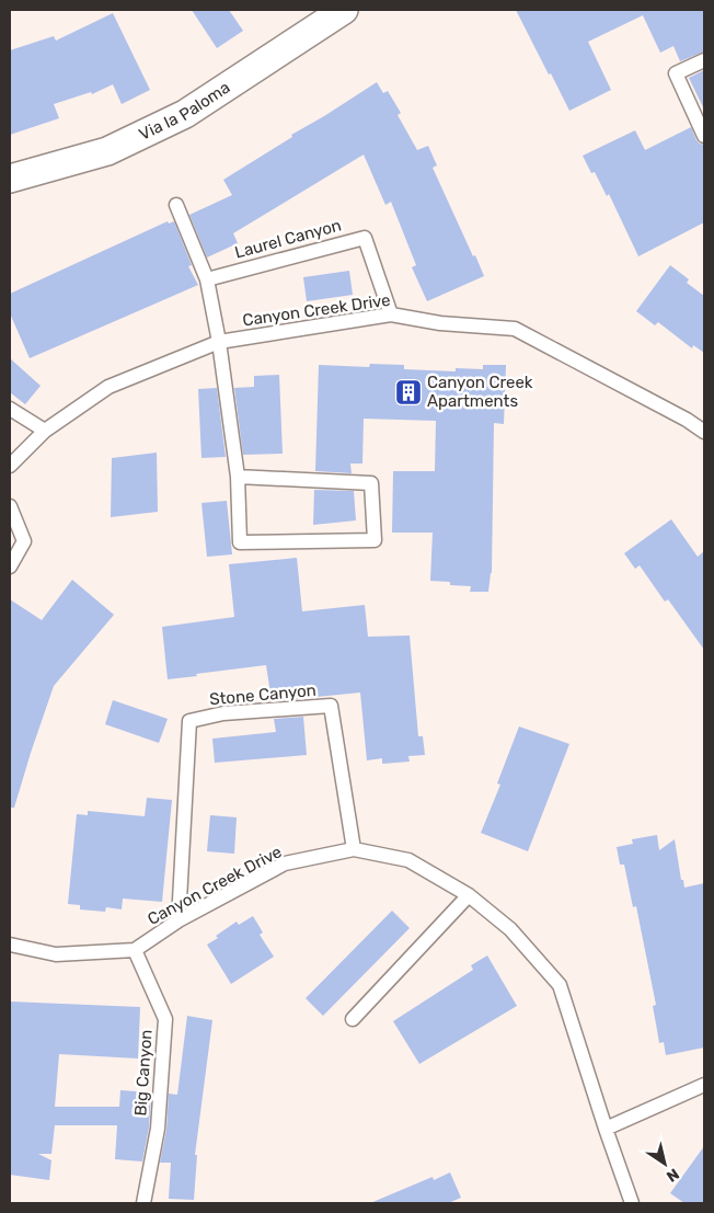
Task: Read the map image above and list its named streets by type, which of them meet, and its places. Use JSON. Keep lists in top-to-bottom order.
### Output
{
  "streets": {
    "street": ["Via la Paloma"],
    "lane": [
      "Laurel Canyon",
      "Canyon Creek Drive",
      "Stone Canyon",
      "Big Canyon"
    ]
  },
  "crossings": [
    ["Laurel Canyon", "Canyon Creek Drive"],
    ["Canyon Creek Drive", "Stone Canyon"],
    ["Canyon Creek Drive", "Big Canyon"]
  ],
  "places": {
    "building": ["Canyon Creek Apartments"]
  },
  "north": "bottom right"
}
